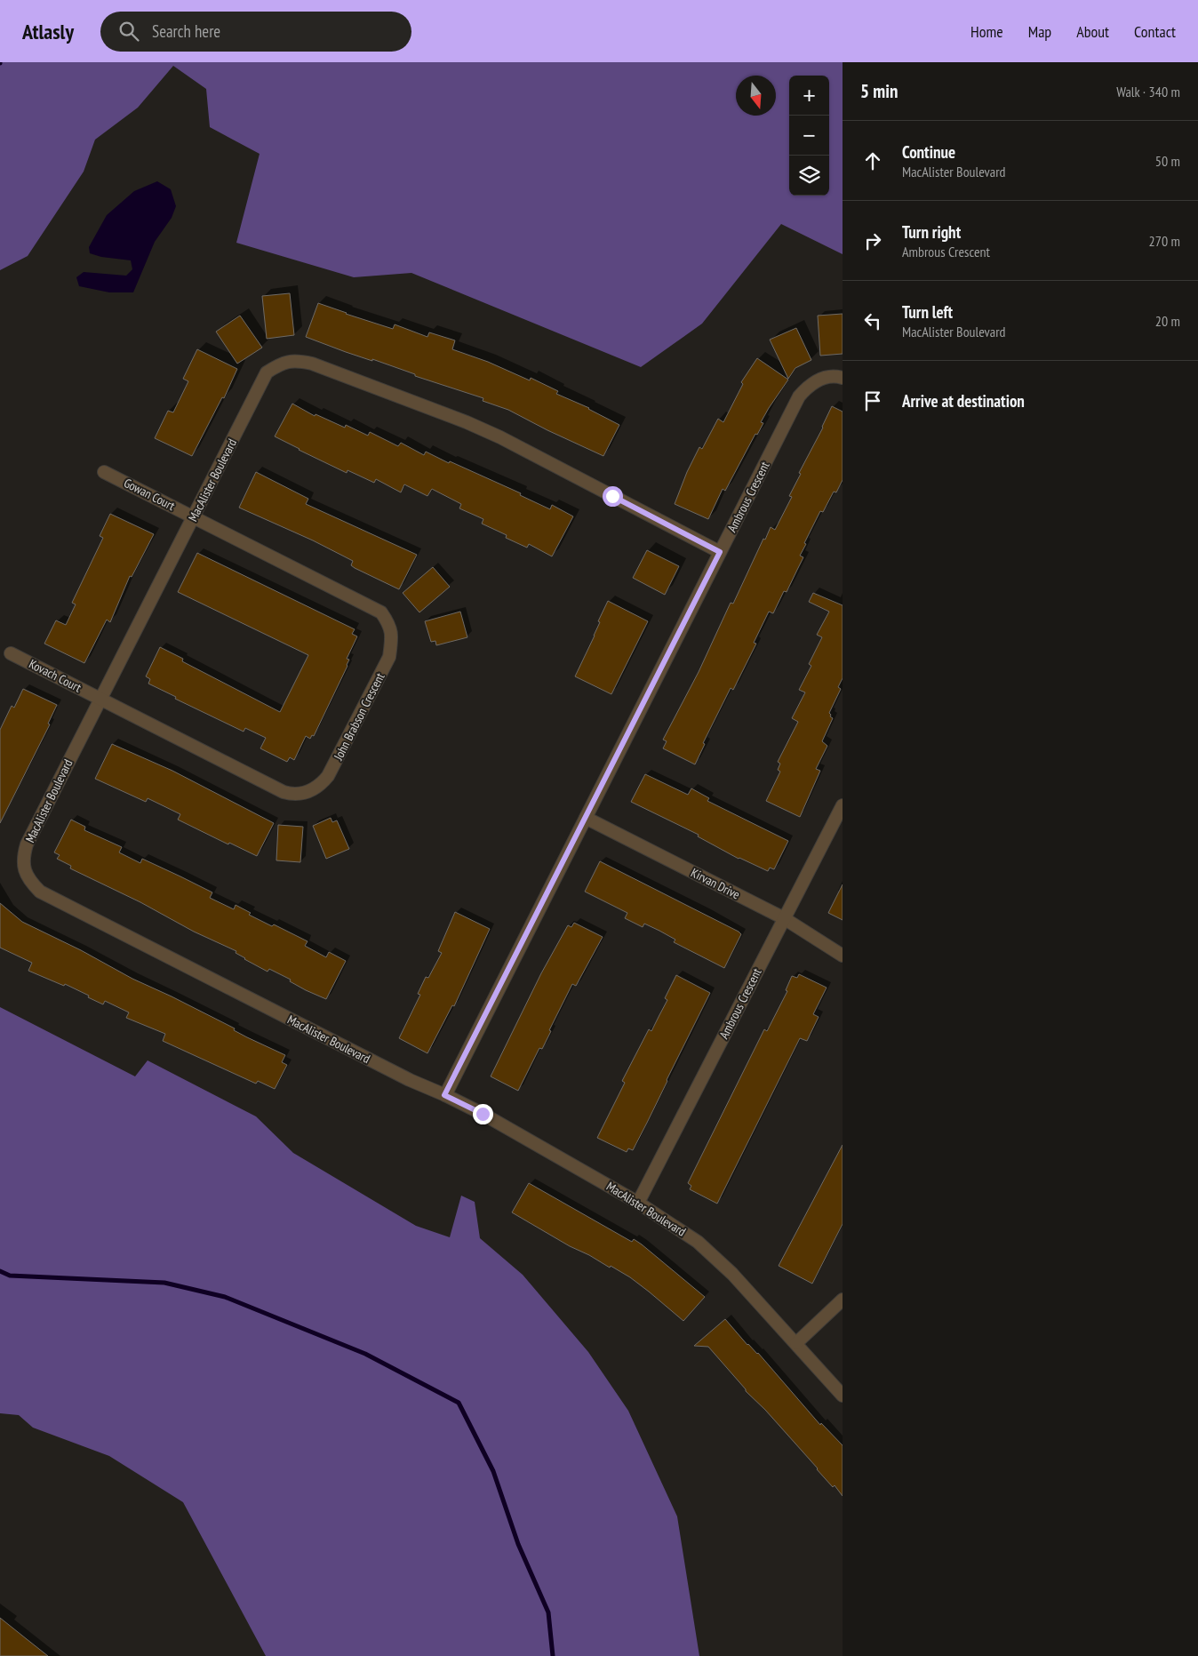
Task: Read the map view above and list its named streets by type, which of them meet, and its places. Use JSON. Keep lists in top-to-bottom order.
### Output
{
  "streets": {
    "street": [
      "MacAlister Boulevard",
      "Gowan Court",
      "Ambrous Crescent",
      "Kovach Court",
      "John Brabson Crescent",
      "Kirvan Drive"
    ]
  },
  "crossings": [
    ["MacAlister Boulevard", "Gowan Court"],
    ["MacAlister Boulevard", "Ambrous Crescent"],
    ["MacAlister Boulevard", "Kovach Court"],
    ["MacAlister Boulevard", "John Brabson Crescent"],
    ["Gowan Court", "John Brabson Crescent"],
    ["Ambrous Crescent", "Kirvan Drive"],
    ["Kovach Court", "John Brabson Crescent"]
  ],
  "north": "bottom",
  "page": {
    "header": "Atlasly",
    "search": "Search here",
    "nav": [
      "Home",
      "Map",
      "About",
      "Contact"
    ],
    "heading": ["5 min", "Walk · 340 m"],
    "map_buttons": ["+", "−"],
    "list": [
      ["Continue", "MacAlister Boulevard", "50 m"],
      ["Turn right", "Ambrous Crescent", "270 m"],
      ["Turn left", "MacAlister Boulevard", "20 m"],
      "Arrive at destination"
    ]
  }
}
